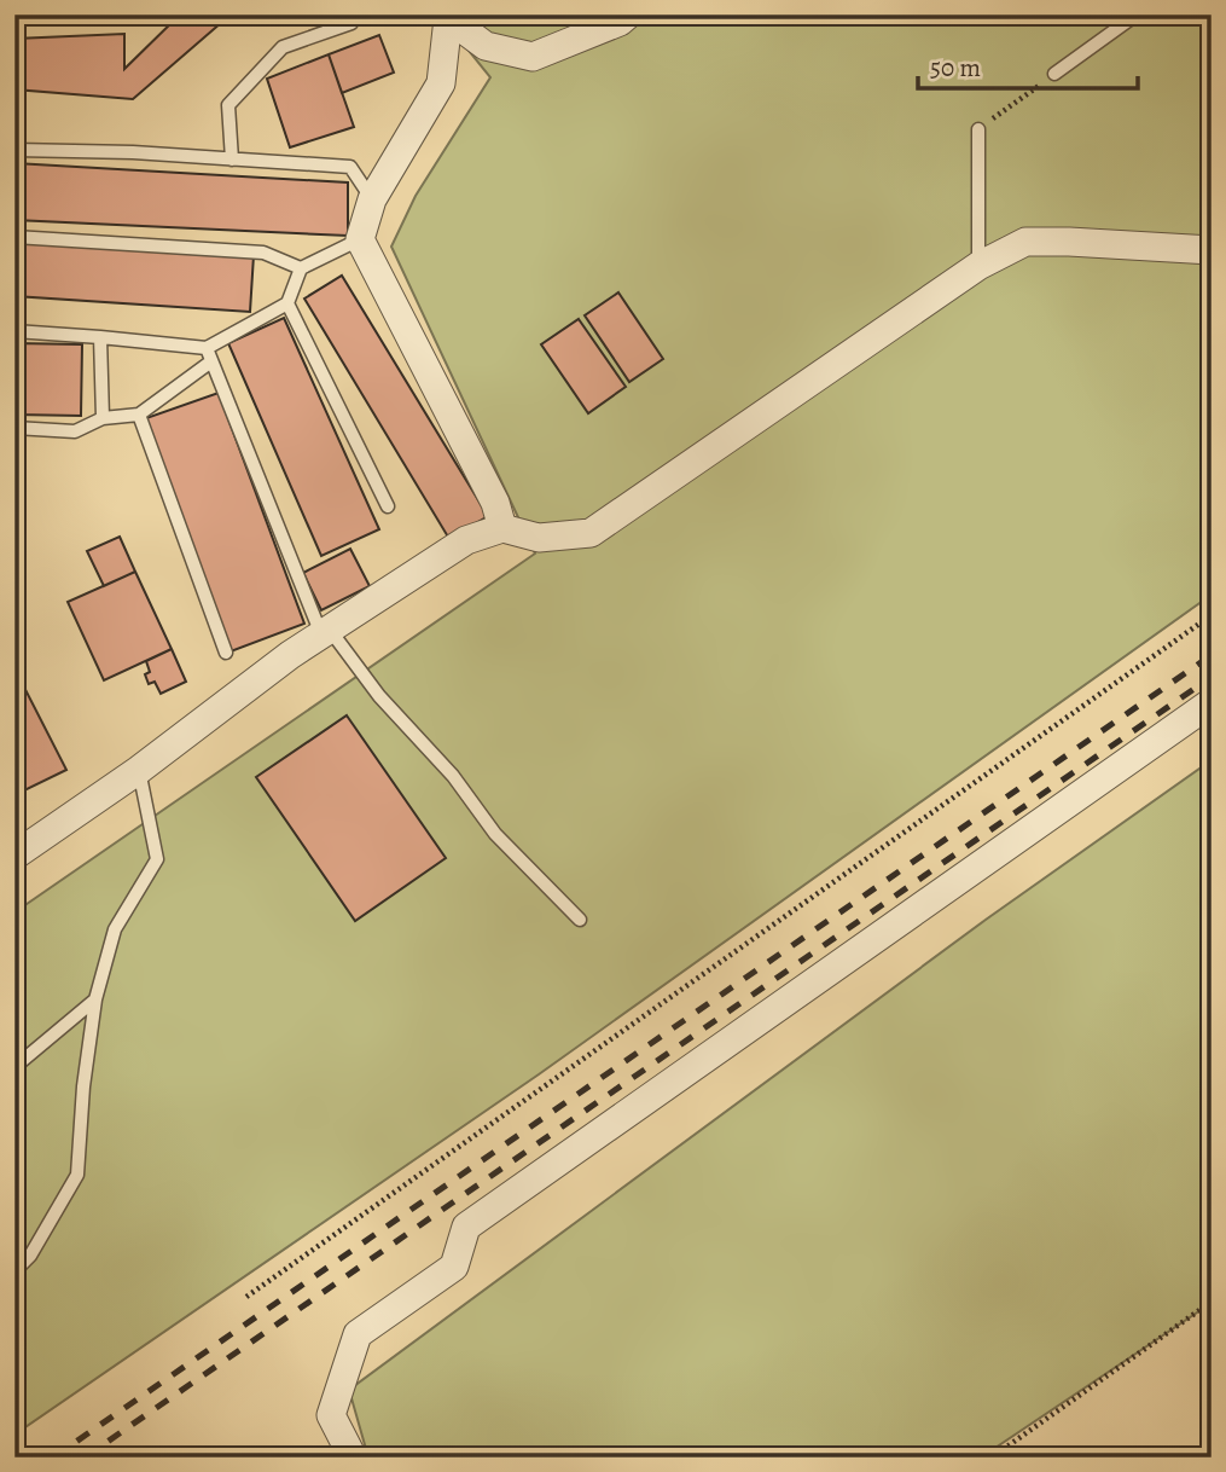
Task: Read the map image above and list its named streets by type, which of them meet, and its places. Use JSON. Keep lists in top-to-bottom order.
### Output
{
  "scale_bar": "50 m"
}
